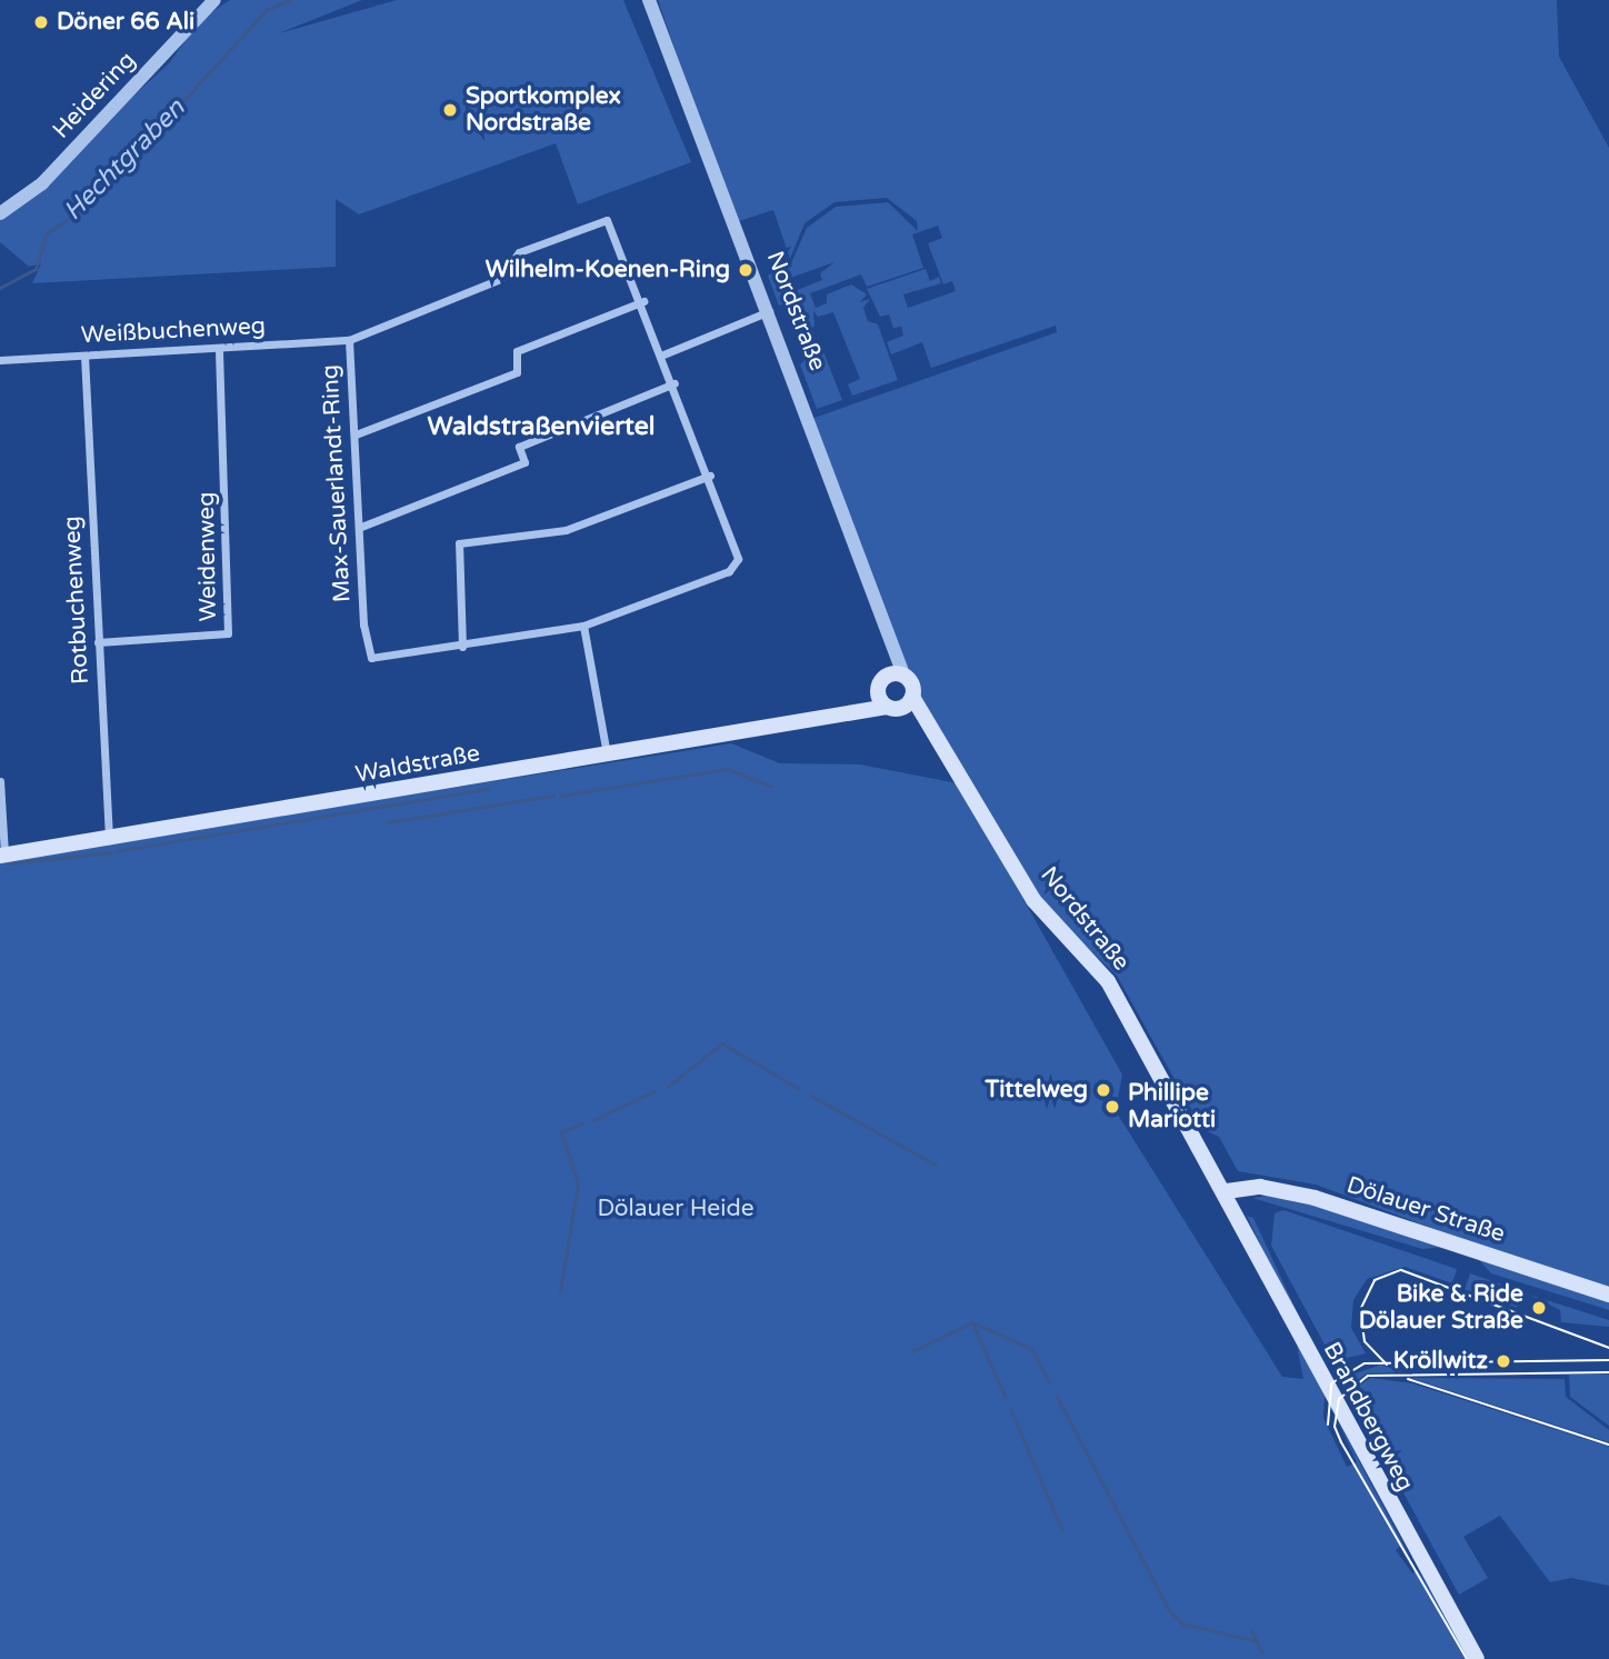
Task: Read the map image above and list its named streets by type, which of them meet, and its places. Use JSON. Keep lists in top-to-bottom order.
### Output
{
  "streets": {
    "main road": [
      "Nordstraße",
      "Waldstraße",
      "Dölauer Straße",
      "Brandbergweg"
    ],
    "street": [
      "Heidering",
      "Weißbuchenweg",
      "Max-Sauerlandt-Ring",
      "Weidenweg",
      "Rotbuchenweg"
    ]
  },
  "crossings": [
    ["Nordstraße", "Waldstraße"],
    ["Nordstraße", "Dölauer Straße"],
    ["Nordstraße", "Brandbergweg"],
    ["Weißbuchenweg", "Max-Sauerlandt-Ring"],
    ["Weißbuchenweg", "Weidenweg"],
    ["Weißbuchenweg", "Rotbuchenweg"],
    ["Weidenweg", "Rotbuchenweg"],
    ["Rotbuchenweg", "Waldstraße"],
    ["Dölauer Straße", "Brandbergweg"]
  ],
  "districts": ["Waldstraßenviertel"],
  "water": ["Hechtgraben"],
  "parks": ["Dölauer Heide"],
  "places": [
    "Döner 66 Ali",
    "Sportkomplex Nordstraße",
    "Wilhelm-Koenen-Ring",
    "Tittelweg",
    "Phillipe Mariotti",
    "Bike & Ride Dölauer Straße",
    "Kröllwitz"
  ]
}
